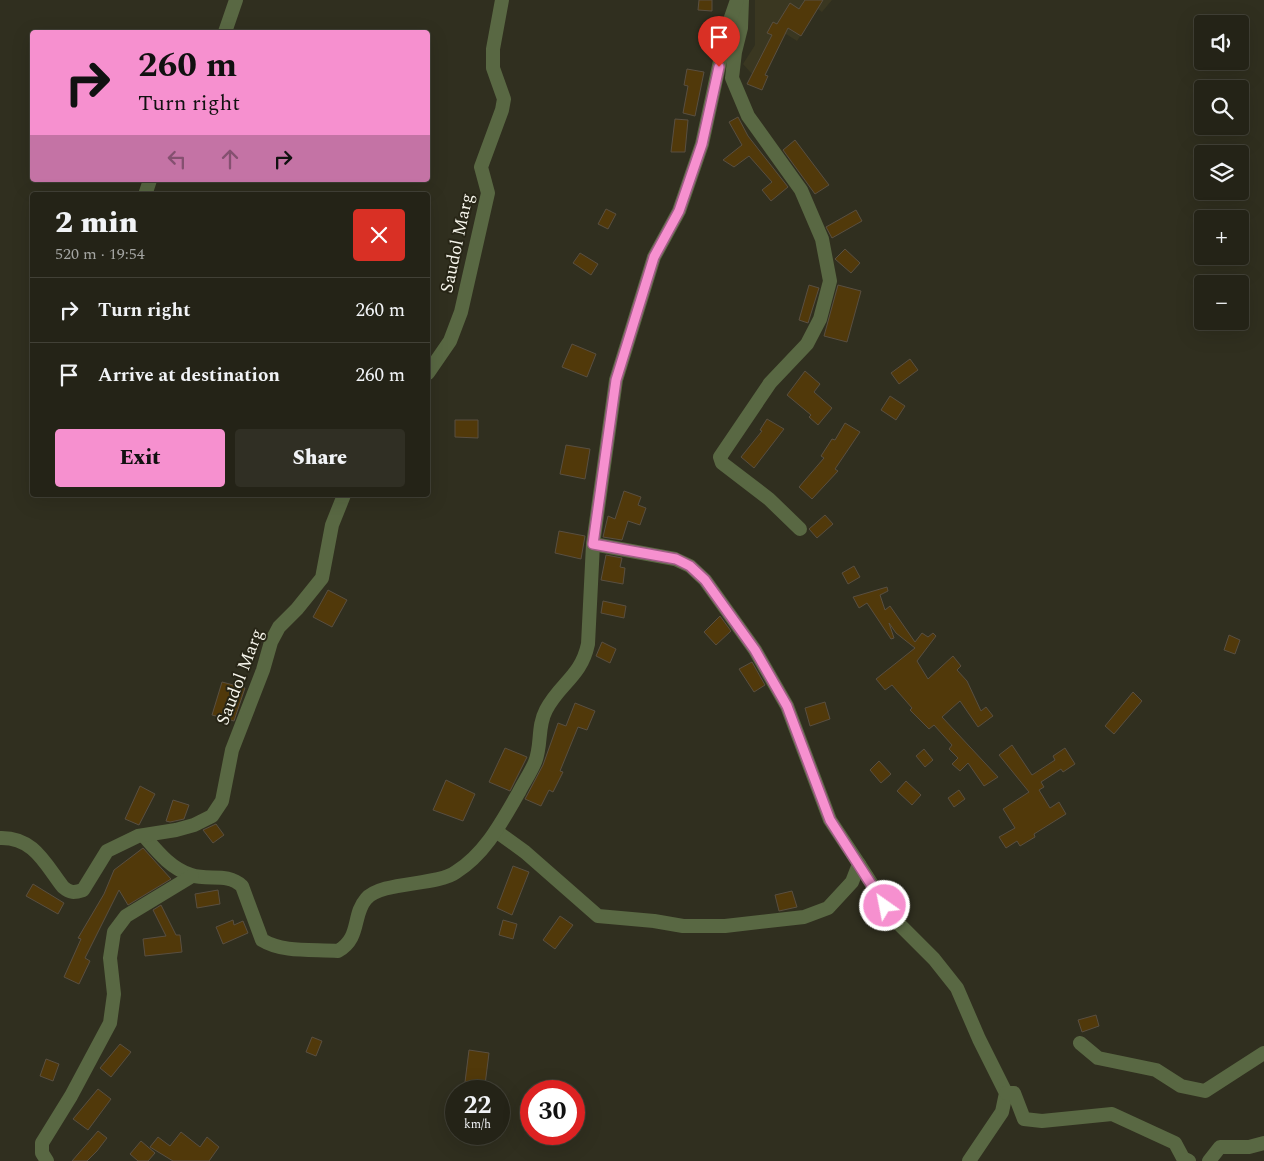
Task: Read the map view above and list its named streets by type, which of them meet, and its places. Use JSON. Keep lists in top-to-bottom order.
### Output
{
  "streets": {
    "street": ["Saudol Marg"]
  },
  "page": {
    "map_buttons": ["+", "−"],
    "turn": ["260 m", "Turn right"],
    "heading": ["2 min", "520 m · 19:54"],
    "list": [
      {
        "name": "Turn right",
        "value": "260 m"
      },
      {
        "name": "Arrive at destination",
        "value": "260 m"
      }
    ],
    "buttons": ["Exit", "Share"],
    "speed": "22 km/h",
    "limit": "30"
  }
}
